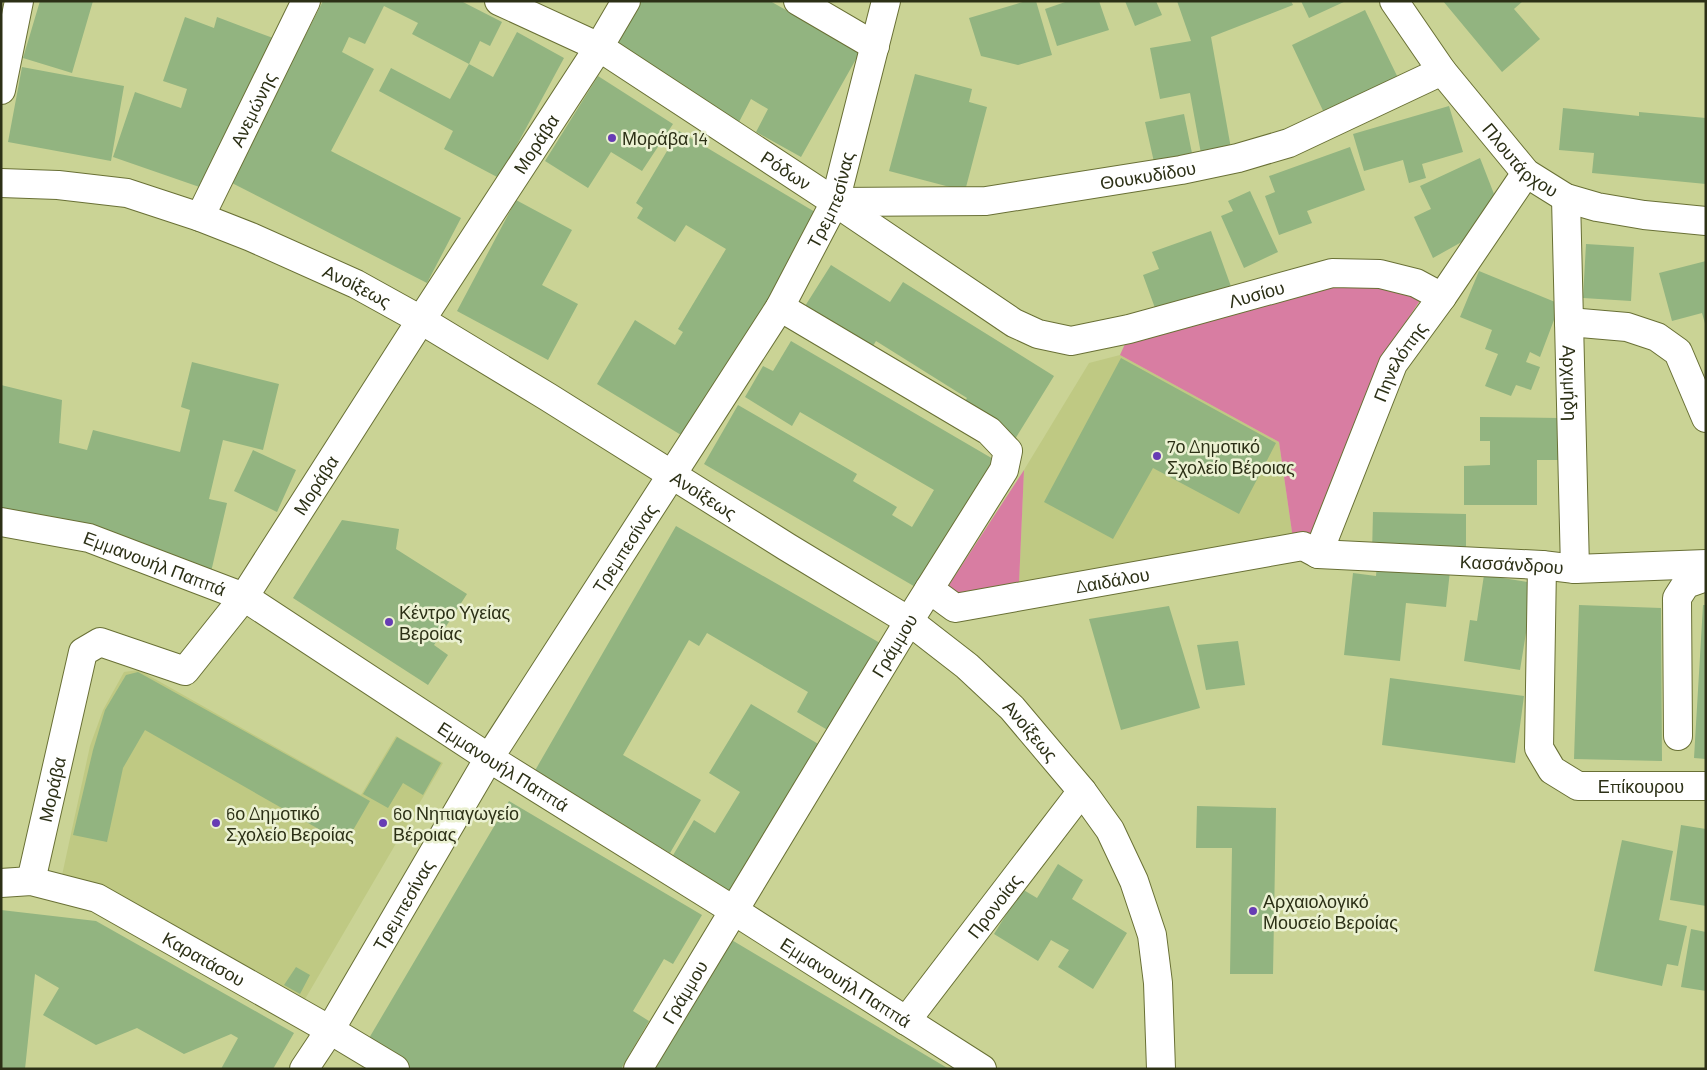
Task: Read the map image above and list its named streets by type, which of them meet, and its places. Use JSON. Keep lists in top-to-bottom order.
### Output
{
  "streets": {
    "street": [
      "Ανεμώνης",
      "Μοράβα",
      "Πλουτάρχου",
      "Ρόδων",
      "Θουκυδίδου",
      "Τρεμπεσίνας",
      "Ανοίξεως",
      "Λυσίου",
      "Πηνελόπης",
      "Αρχιμήδη",
      "Κασσάνδρου",
      "Εμμανουήλ Παππά",
      "Δαιδάλου",
      "Γράμμου",
      "Επίκουρου",
      "Προνοίας",
      "Καρατάσου"
    ]
  },
  "crossings": [
    ["Ανεμώνης", "Ανοίξεως"],
    ["Μοράβα", "Ρόδων"],
    ["Μοράβα", "Ανοίξεως"],
    ["Μοράβα", "Εμμανουήλ Παππά"],
    ["Μοράβα", "Καρατάσου"],
    ["Πλουτάρχου", "Θουκυδίδου"],
    ["Πλουτάρχου", "Πηνελόπης"],
    ["Πλουτάρχου", "Αρχιμήδη"],
    ["Ρόδων", "Θουκυδίδου"],
    ["Ρόδων", "Τρεμπεσίνας"],
    ["Ρόδων", "Λυσίου"],
    ["Θουκυδίδου", "Τρεμπεσίνας"],
    ["Τρεμπεσίνας", "Ανοίξεως"],
    ["Τρεμπεσίνας", "Εμμανουήλ Παππά"],
    ["Τρεμπεσίνας", "Γράμμου"],
    ["Τρεμπεσίνας", "Καρατάσου"],
    ["Ανοίξεως", "Γράμμου"],
    ["Ανοίξεως", "Προνοίας"],
    ["Λυσίου", "Πηνελόπης"],
    ["Πηνελόπης", "Κασσάνδρου"],
    ["Πηνελόπης", "Δαιδάλου"],
    ["Αρχιμήδη", "Κασσάνδρου"],
    ["Κασσάνδρου", "Δαιδάλου"],
    ["Κασσάνδρου", "Επίκουρου"],
    ["Εμμανουήλ Παππά", "Γράμμου"],
    ["Εμμανουήλ Παππά", "Προνοίας"],
    ["Δαιδάλου", "Γράμμου"]
  ],
  "places": [
    "Μοράβα 14",
    "7ο Δημοτικό Σχολείο Βέροιας",
    "Κέντρο Υγείας Βεροίας",
    "6ο Δημοτικό Σχολείο Βεροίας",
    "6ο Νηπιαγωγείο Βέροιας",
    "Αρχαιολογικό Μουσείο Βεροίας"
  ]
}
